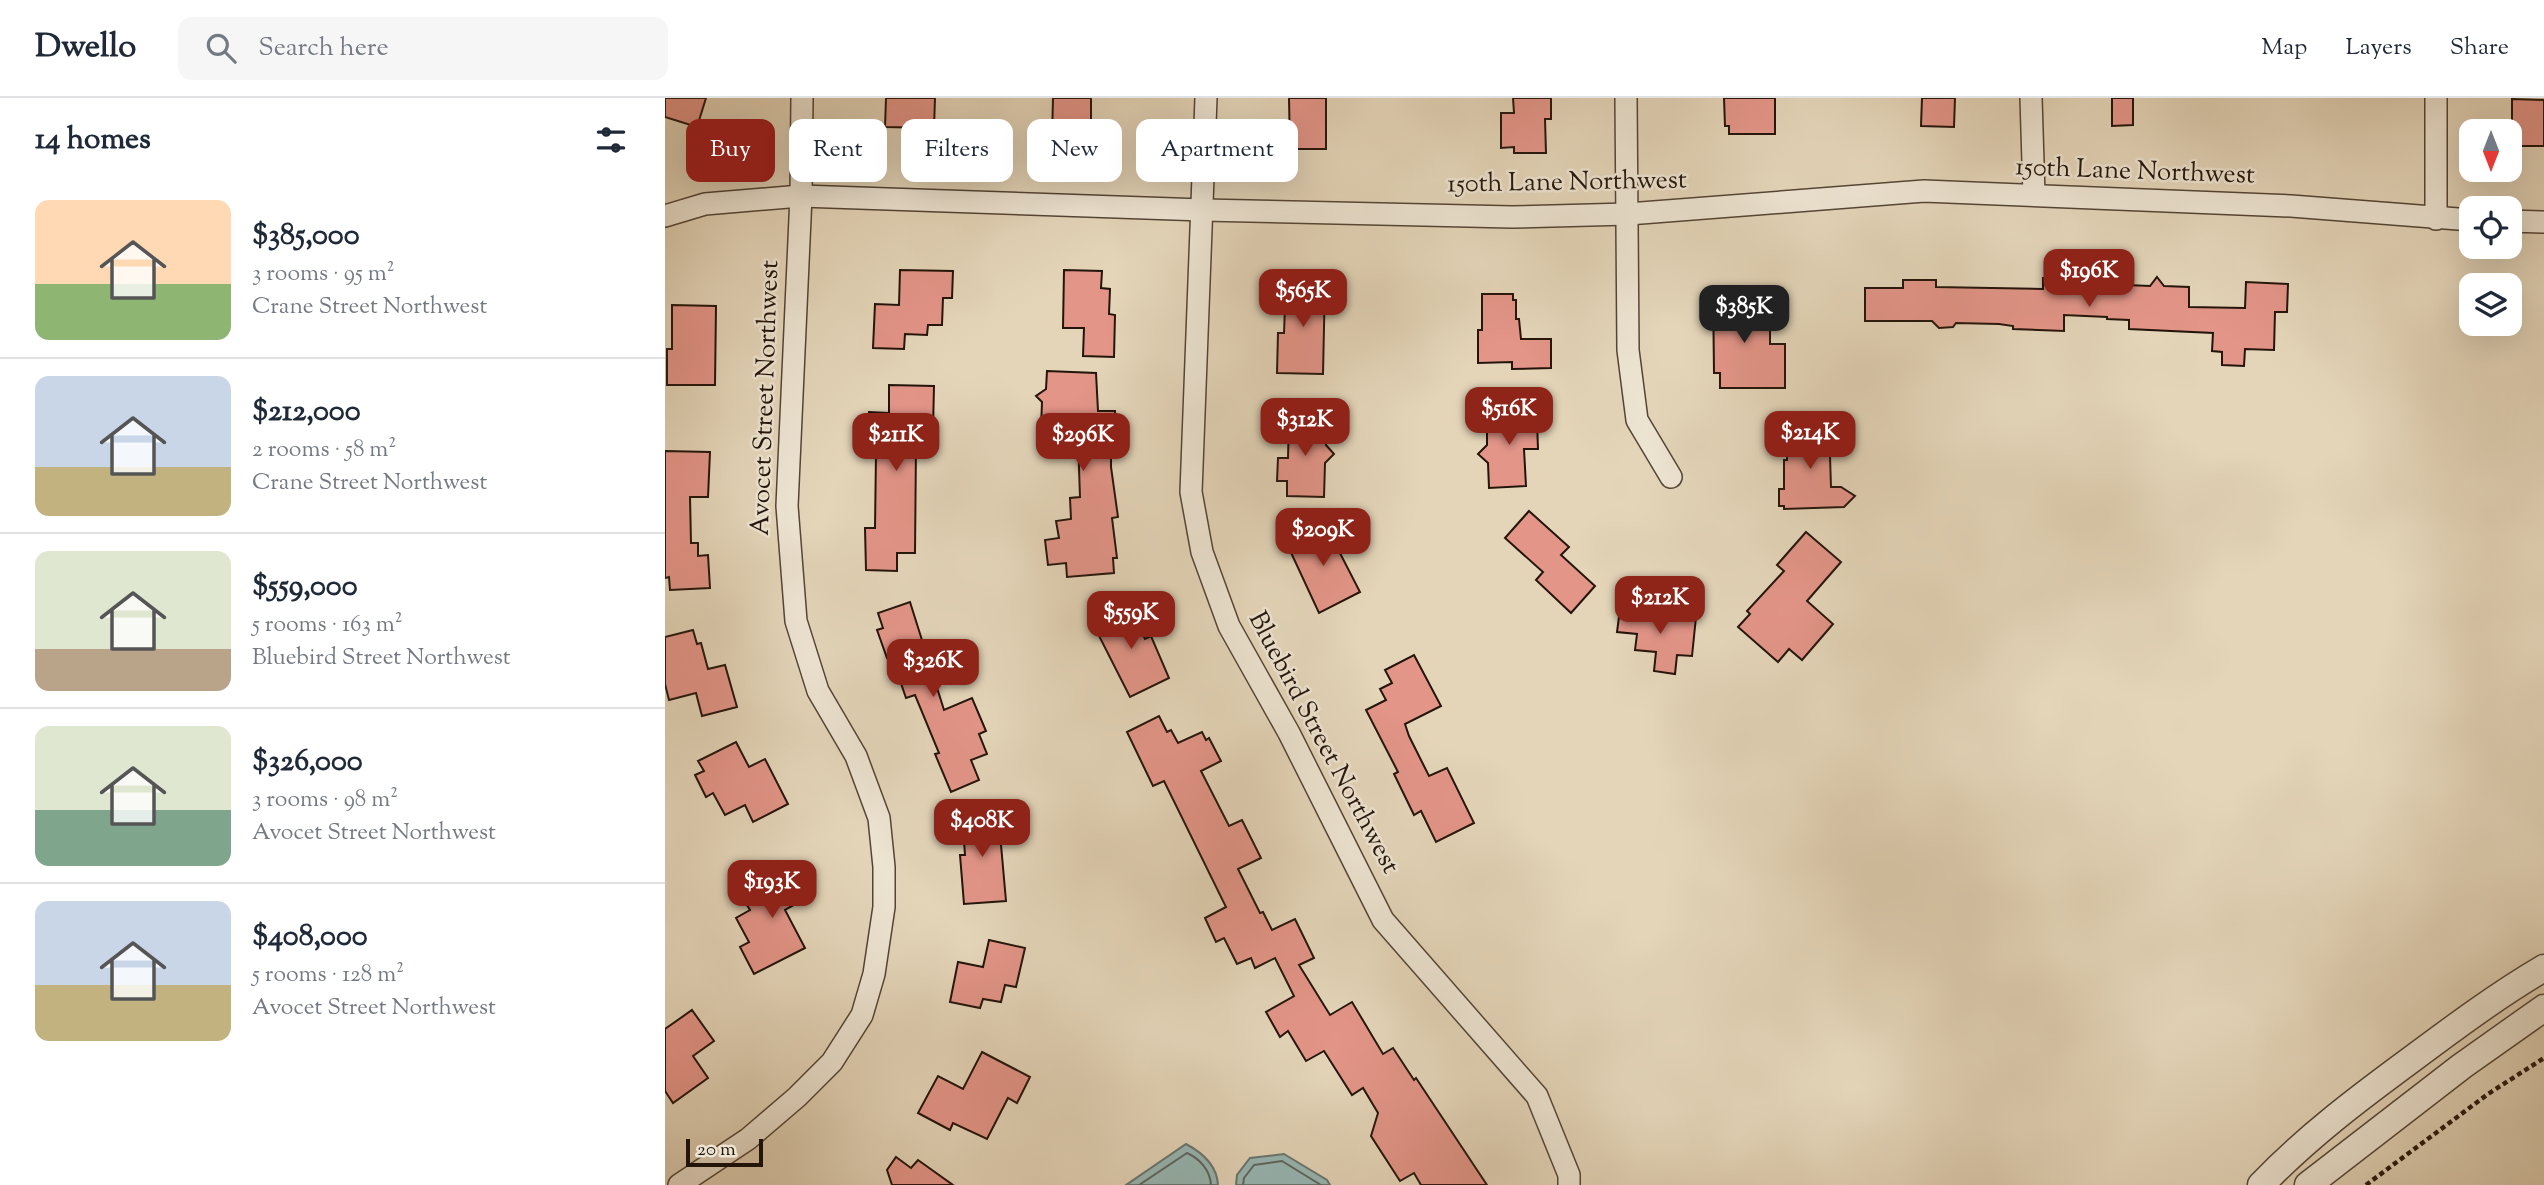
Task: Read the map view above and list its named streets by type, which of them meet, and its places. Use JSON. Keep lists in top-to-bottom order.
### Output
{
  "streets": {
    "street": ["150th Lane Northwest", "Avocet Street Northwest", "Bluebird Street Northwest"]
  },
  "crossings": [
    ["150th Lane Northwest", "Avocet Street Northwest"],
    ["150th Lane Northwest", "Bluebird Street Northwest"]
  ],
  "scale_bar": "20 m",
  "north": "bottom",
  "page": {
    "header": "Dwello",
    "search": "Search here",
    "nav": ["Map", "Layers", "Share"],
    "heading": "14 homes",
    "chip": [
      "Buy",
      "Rent",
      "Filters",
      "New",
      "Apartment"
    ],
    "list": [
      {
        "name": "$385,000",
        "note": "3 rooms · 95 m² · Crane Street Northwest"
      },
      {
        "name": "$212,000",
        "note": "2 rooms · 58 m² · Crane Street Northwest"
      },
      {
        "name": "$559,000",
        "note": "5 rooms · 163 m² · Bluebird Street Northwest"
      },
      {
        "name": "$326,000",
        "note": "3 rooms · 98 m² · Avocet Street Northwest"
      },
      {
        "name": "$408,000",
        "note": "5 rooms · 128 m² · Avocet Street Northwest"
      }
    ],
    "price": [
      "$196K",
      "$565K",
      "$385K",
      "$516K",
      "$312K",
      "$214K",
      "$211K",
      "$296K",
      "$209K",
      "$212K",
      "$559K",
      "$326K",
      "$408K",
      "$193K"
    ],
    "scale": "20 m"
  }
}
